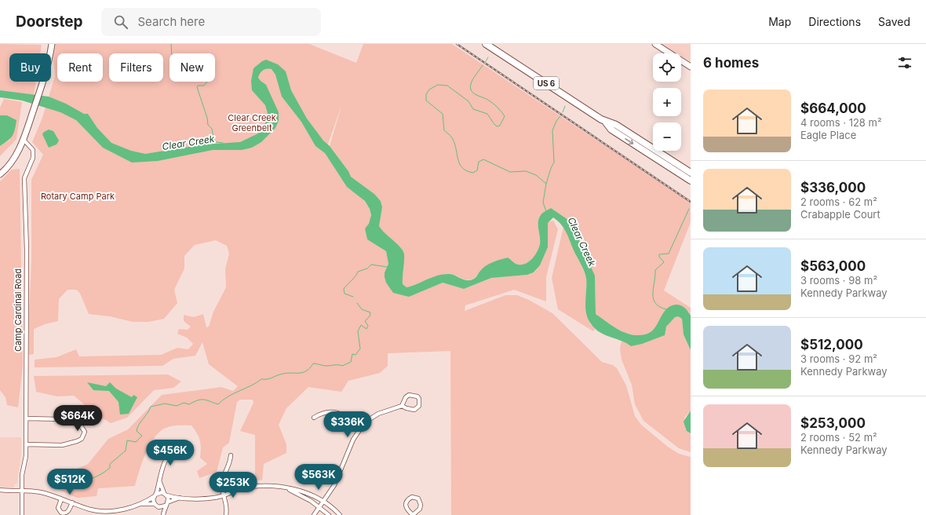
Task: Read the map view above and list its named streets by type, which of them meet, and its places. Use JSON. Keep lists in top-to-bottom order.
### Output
{
  "streets": {
    "main road": ["US 6"],
    "street": ["Camp Cardinal Road"]
  },
  "water": ["Clear Creek"],
  "parks": ["Clear Creek Greenbelt", "Rotary Camp Park"],
  "page": {
    "header": "Doorstep",
    "search": "Search here",
    "nav": ["Map", "Directions", "Saved"],
    "heading": "6 homes",
    "map_buttons": ["+", "−"],
    "chip": [
      "Buy",
      "Rent",
      "Filters",
      "New"
    ],
    "list": [
      {
        "name": "$664,000",
        "note": "4 rooms · 128 m² · Eagle Place"
      },
      {
        "name": "$336,000",
        "note": "2 rooms · 62 m² · Crabapple Court"
      },
      {
        "name": "$563,000",
        "note": "3 rooms · 98 m² · Kennedy Parkway"
      },
      {
        "name": "$512,000",
        "note": "3 rooms · 92 m² · Kennedy Parkway"
      },
      {
        "name": "$253,000",
        "note": "2 rooms · 52 m² · Kennedy Parkway"
      }
    ],
    "price": [
      "$664K",
      "$336K",
      "$456K",
      "$563K",
      "$512K",
      "$253K"
    ]
  }
}
